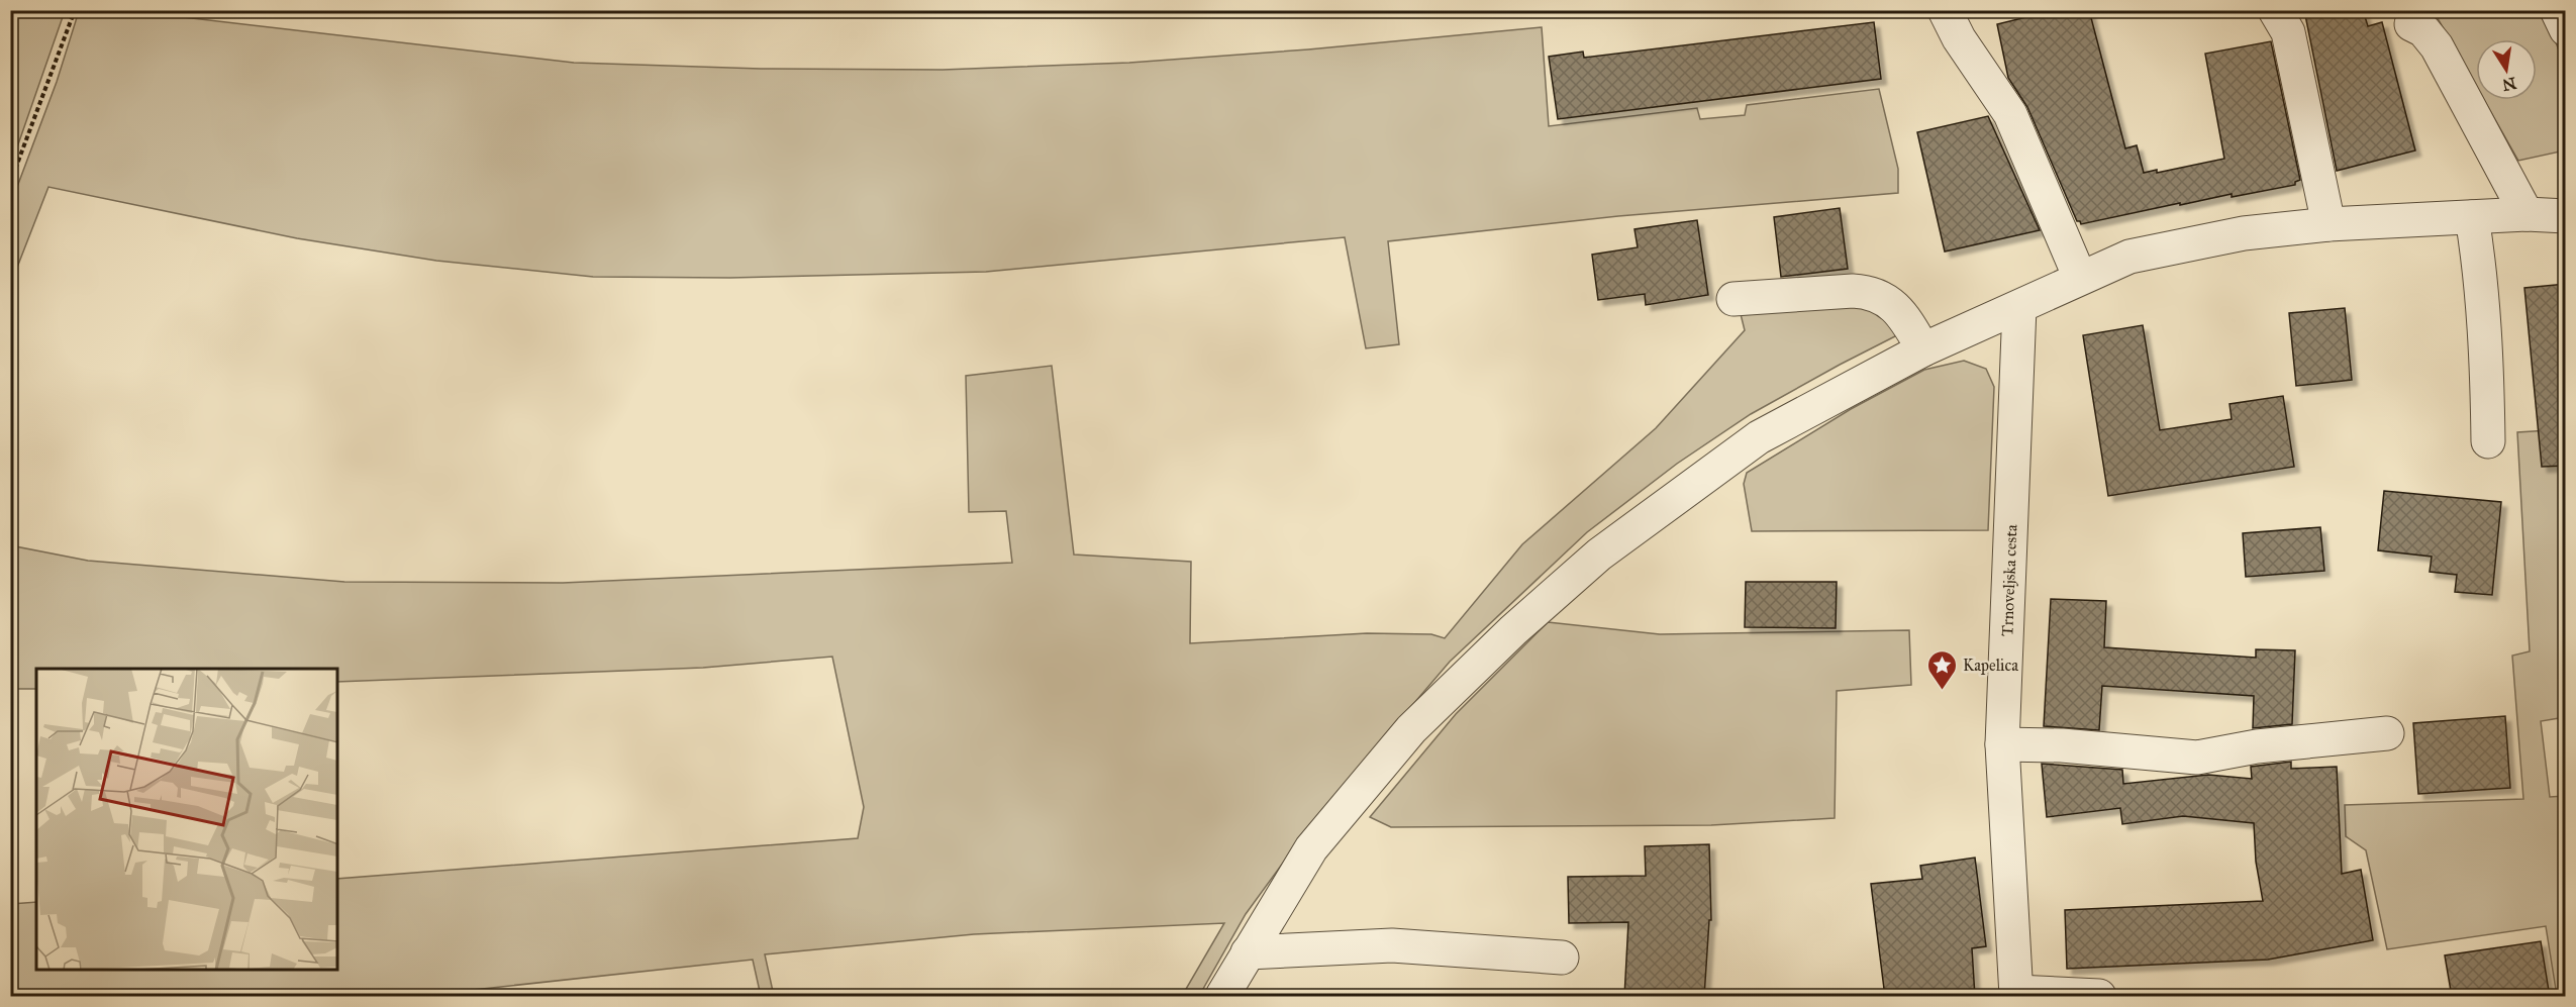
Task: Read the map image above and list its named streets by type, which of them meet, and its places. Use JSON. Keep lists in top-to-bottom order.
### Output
{
  "streets": {
    "street": ["Trnoveljska cesta"]
  },
  "places": {
    "place": ["Kapelica"]
  },
  "north": "bottom"
}
